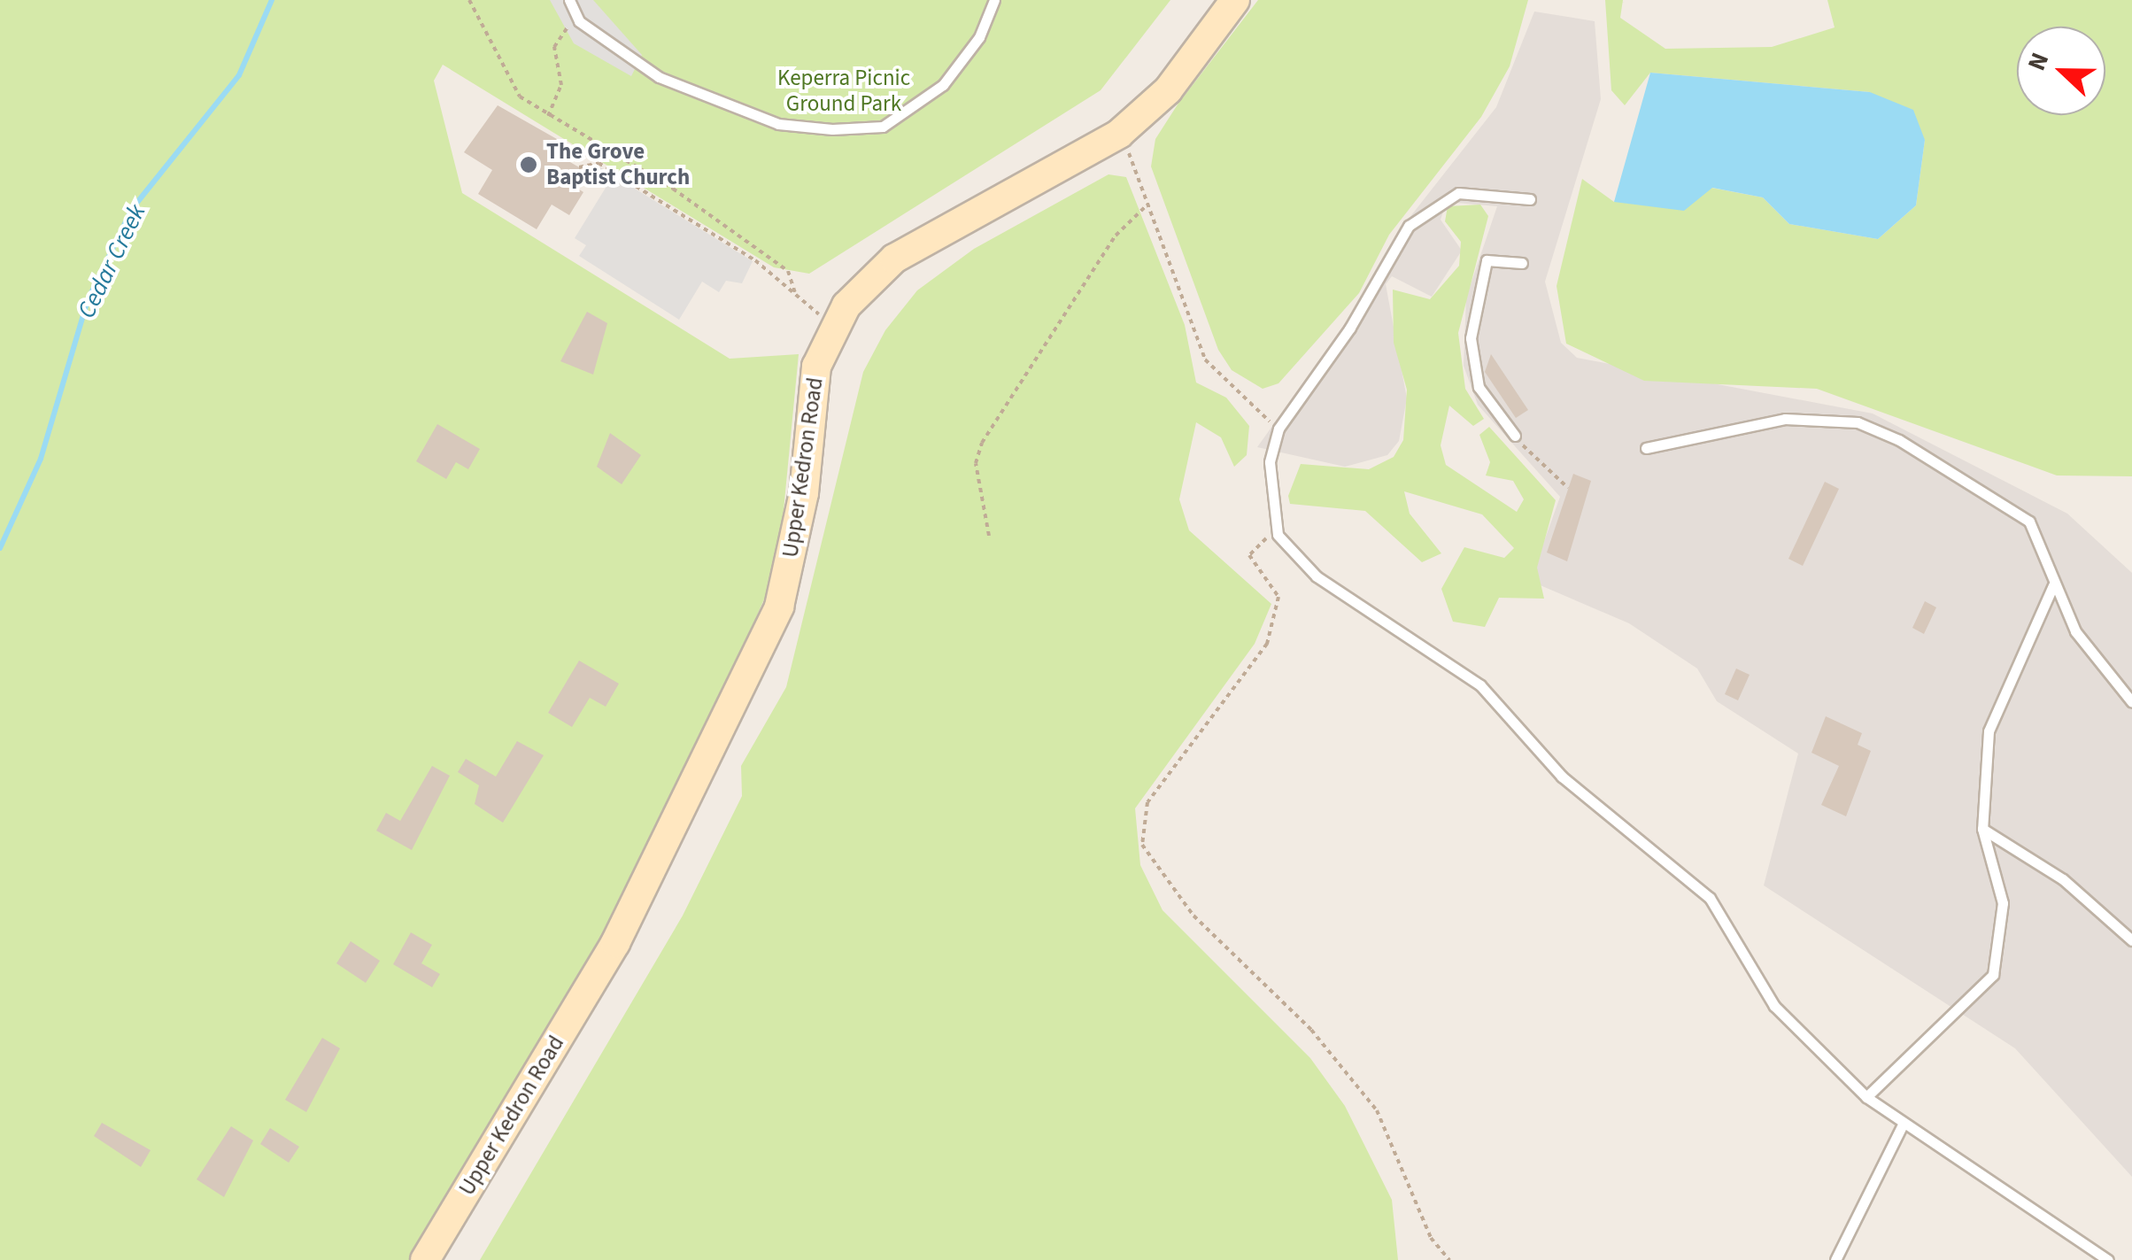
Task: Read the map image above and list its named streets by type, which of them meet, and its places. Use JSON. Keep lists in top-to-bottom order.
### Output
{
  "streets": {
    "main road": ["Upper Kedron Road"]
  },
  "water": ["Cedar Creek"],
  "parks": ["Keperra Picnic Ground Park"],
  "places": ["The Grove Baptist Church"],
  "north": "left"
}
